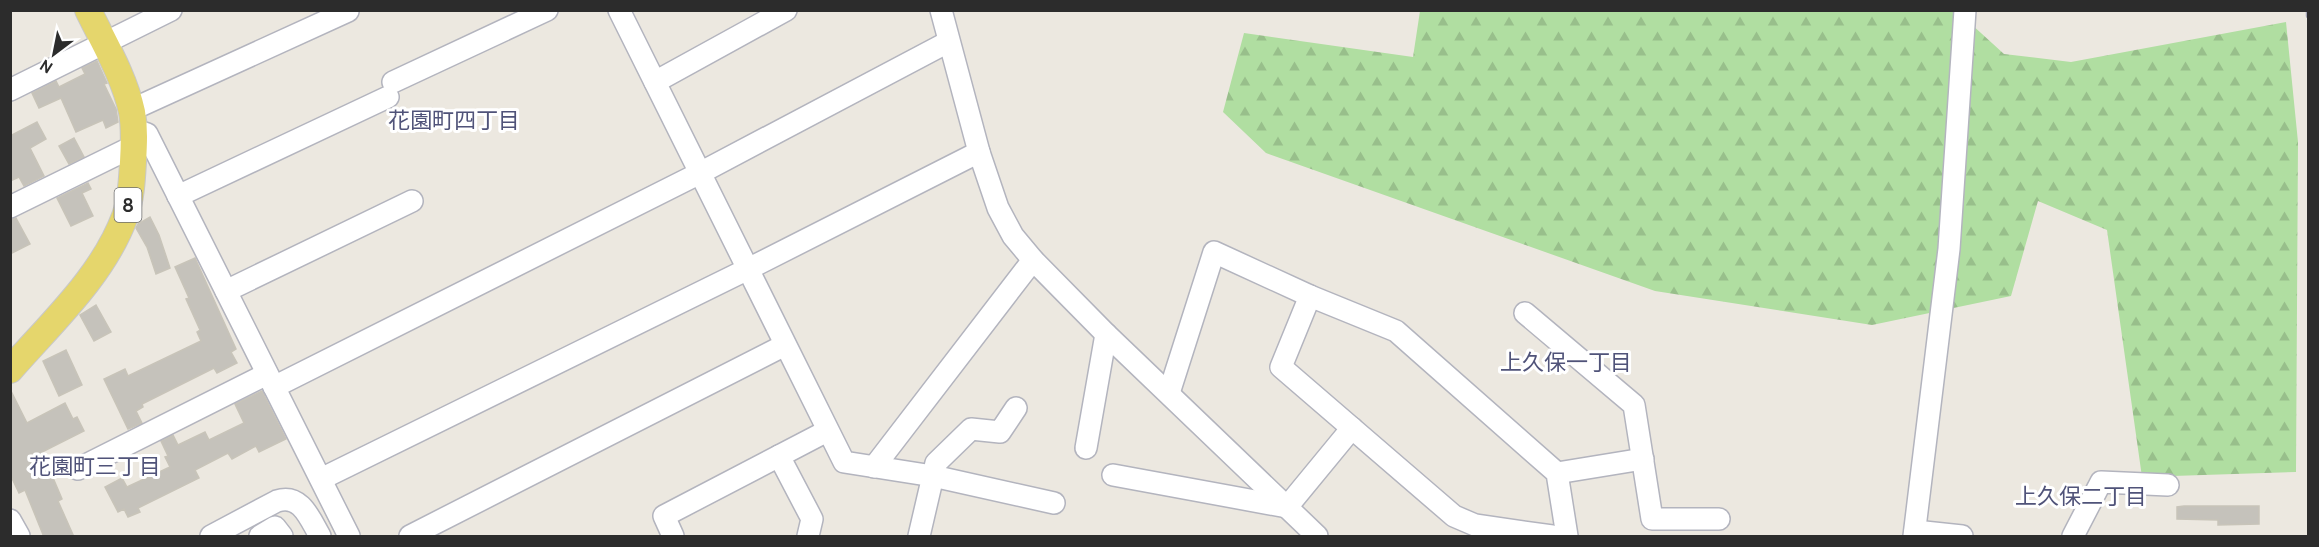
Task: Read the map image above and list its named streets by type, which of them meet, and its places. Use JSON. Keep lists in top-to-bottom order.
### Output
{
  "streets": {
    "main road": ["8"]
  },
  "districts": [
    "花園町四丁目",
    "上久保一丁目",
    "花園町三丁目",
    "上久保二丁目"
  ],
  "north": "bottom left"
}
